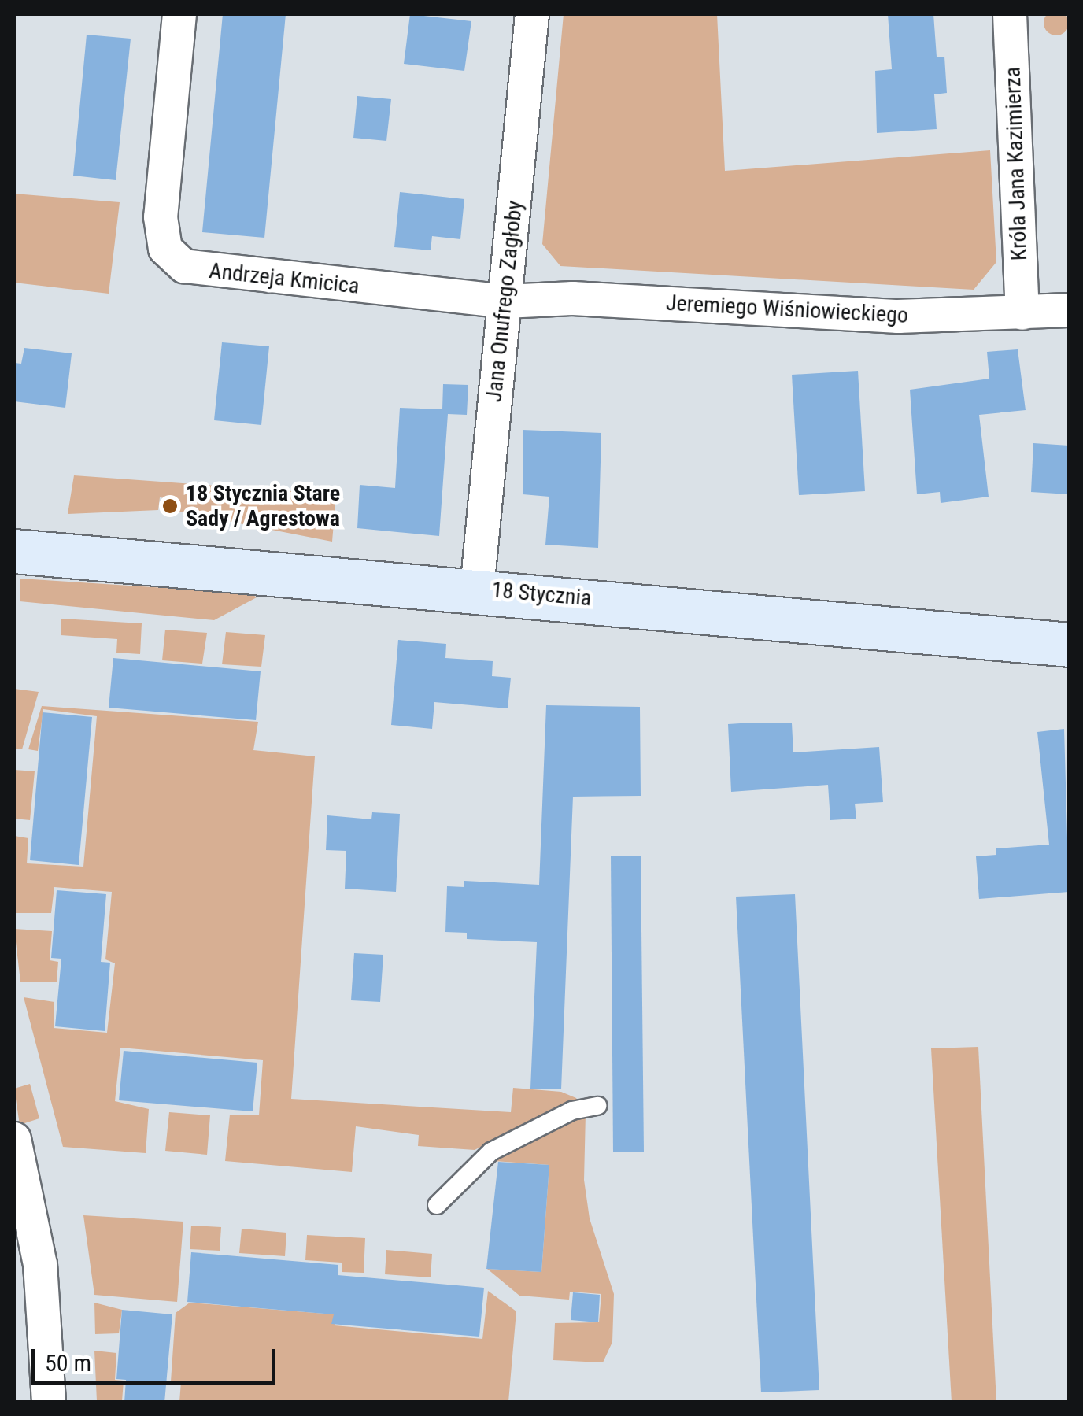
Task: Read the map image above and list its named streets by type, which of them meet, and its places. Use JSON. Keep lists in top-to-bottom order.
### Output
{
  "streets": {
    "main road": ["18 Stycznia"],
    "street": [
      "Króla Jana Kazimierza",
      "Andrzeja Kmicica",
      "Jana Onufrego Zagłoby",
      "Jeremiego Wiśniowieckiego"
    ]
  },
  "crossings": [
    ["Króla Jana Kazimierza", "Jeremiego Wiśniowieckiego"],
    ["Andrzeja Kmicica", "Jana Onufrego Zagłoby"],
    ["Andrzeja Kmicica", "Jeremiego Wiśniowieckiego"],
    ["Jana Onufrego Zagłoby", "Jeremiego Wiśniowieckiego"],
    ["Jana Onufrego Zagłoby", "18 Stycznia"]
  ],
  "places": ["18 Stycznia Stare Sady / Agrestowa"],
  "scale_bar": "50 m"
}
